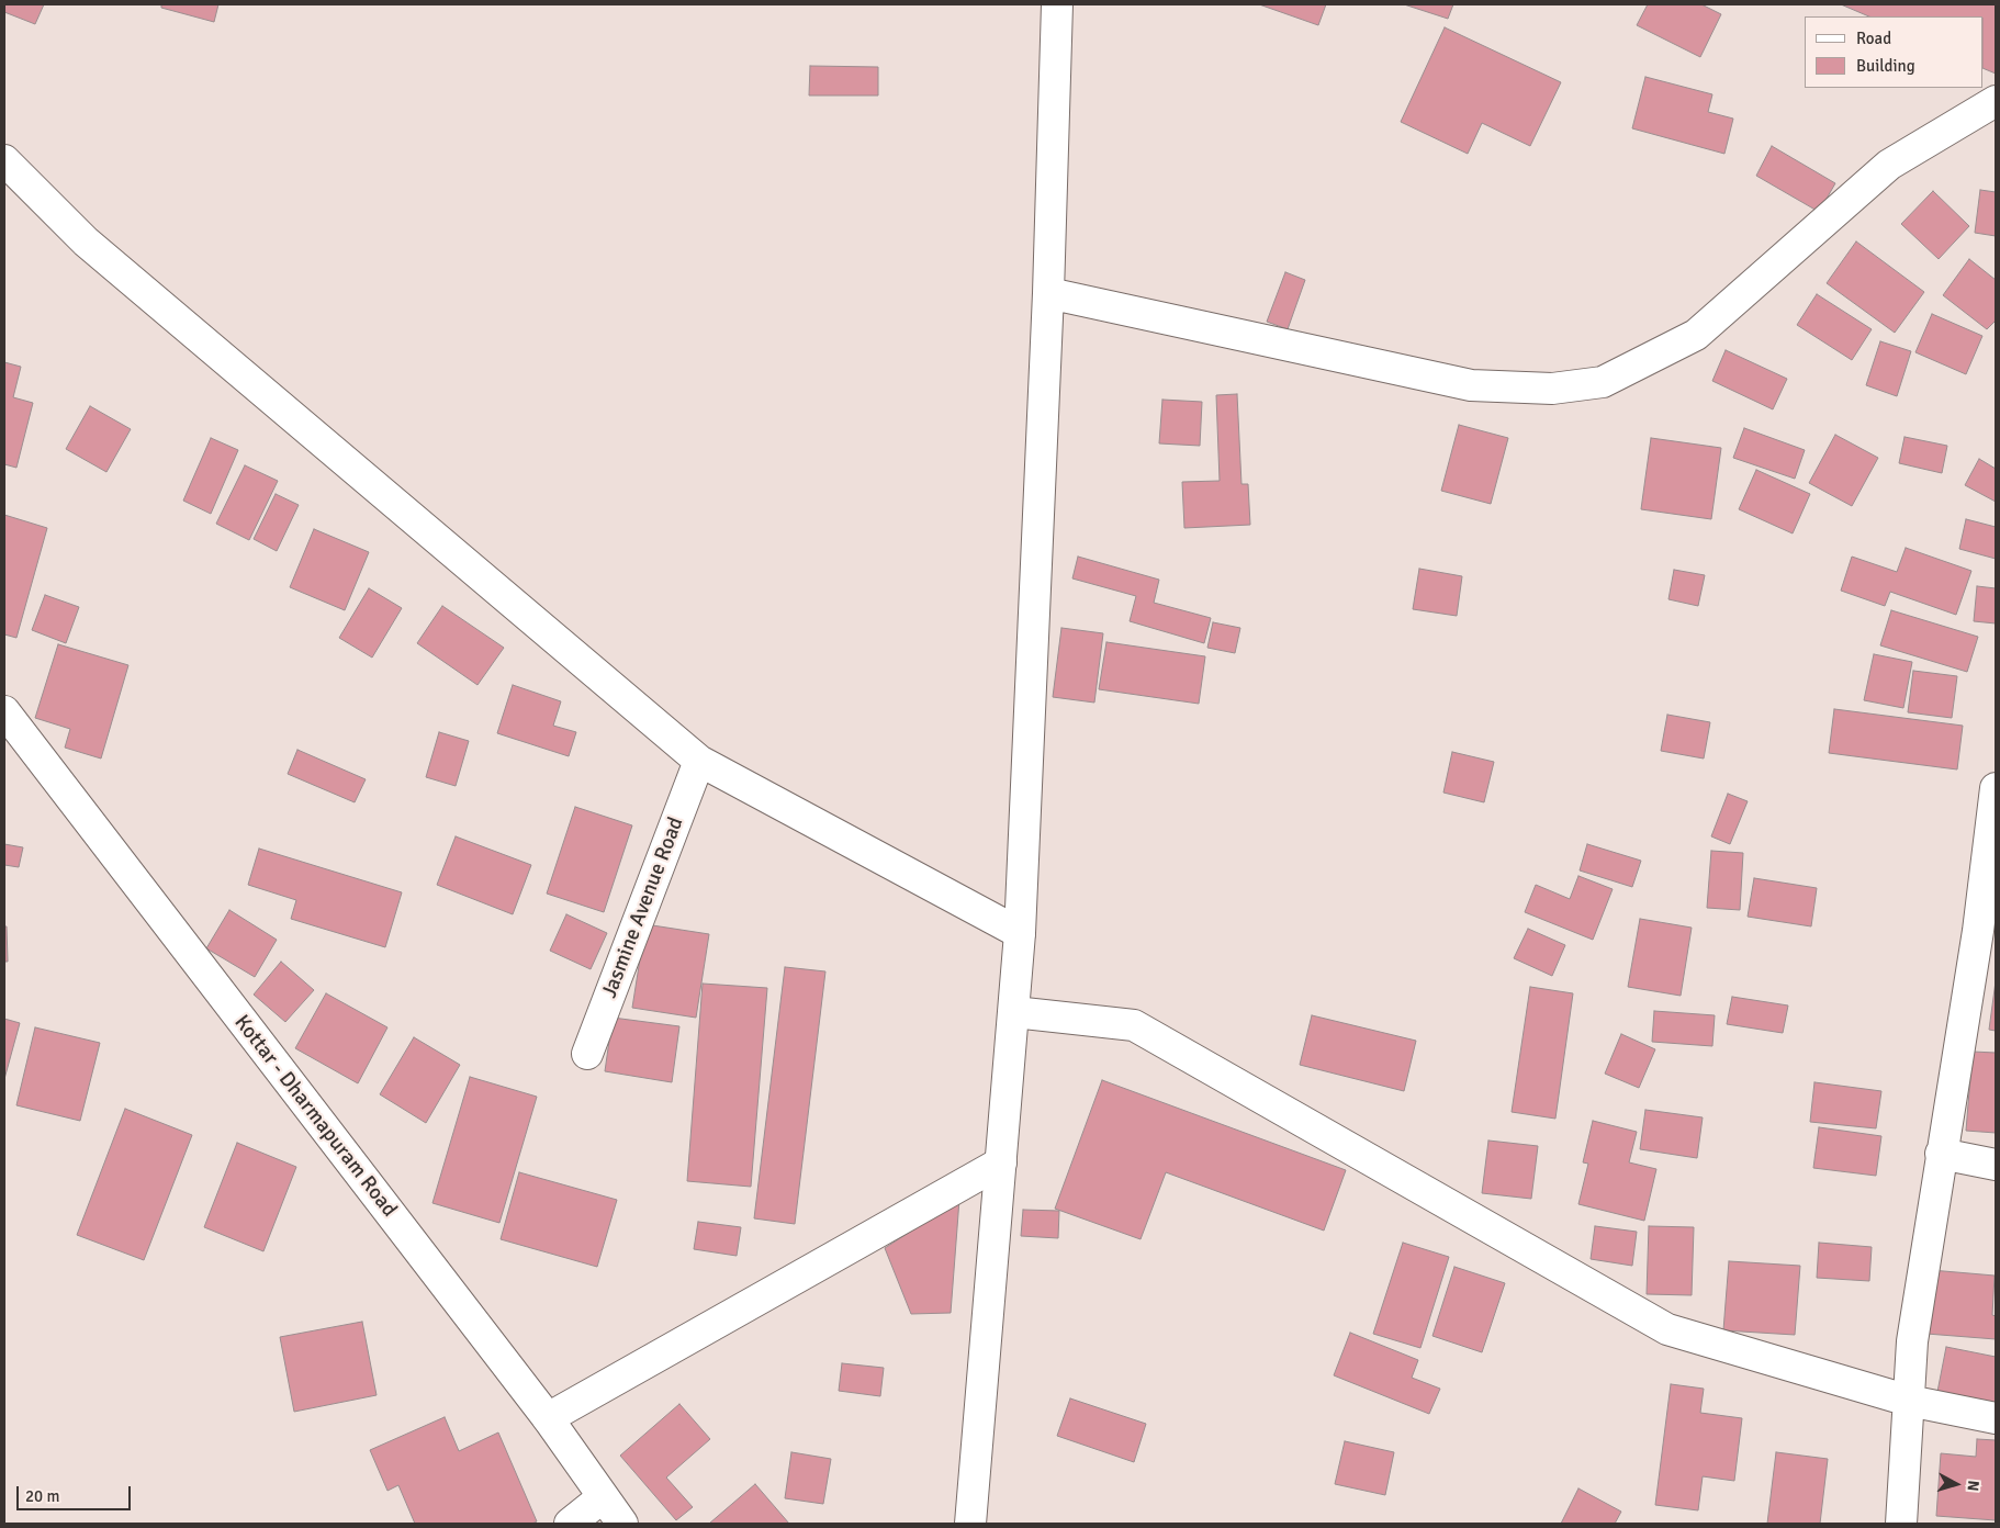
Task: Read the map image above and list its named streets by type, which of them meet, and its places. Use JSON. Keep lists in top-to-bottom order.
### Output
{
  "streets": {
    "street": ["Jasmine Avenue Road", "Kottar - Dharmapuram Road"]
  },
  "legend": ["Road", "Building"],
  "scale_bar": "20 m",
  "north": "right"
}
